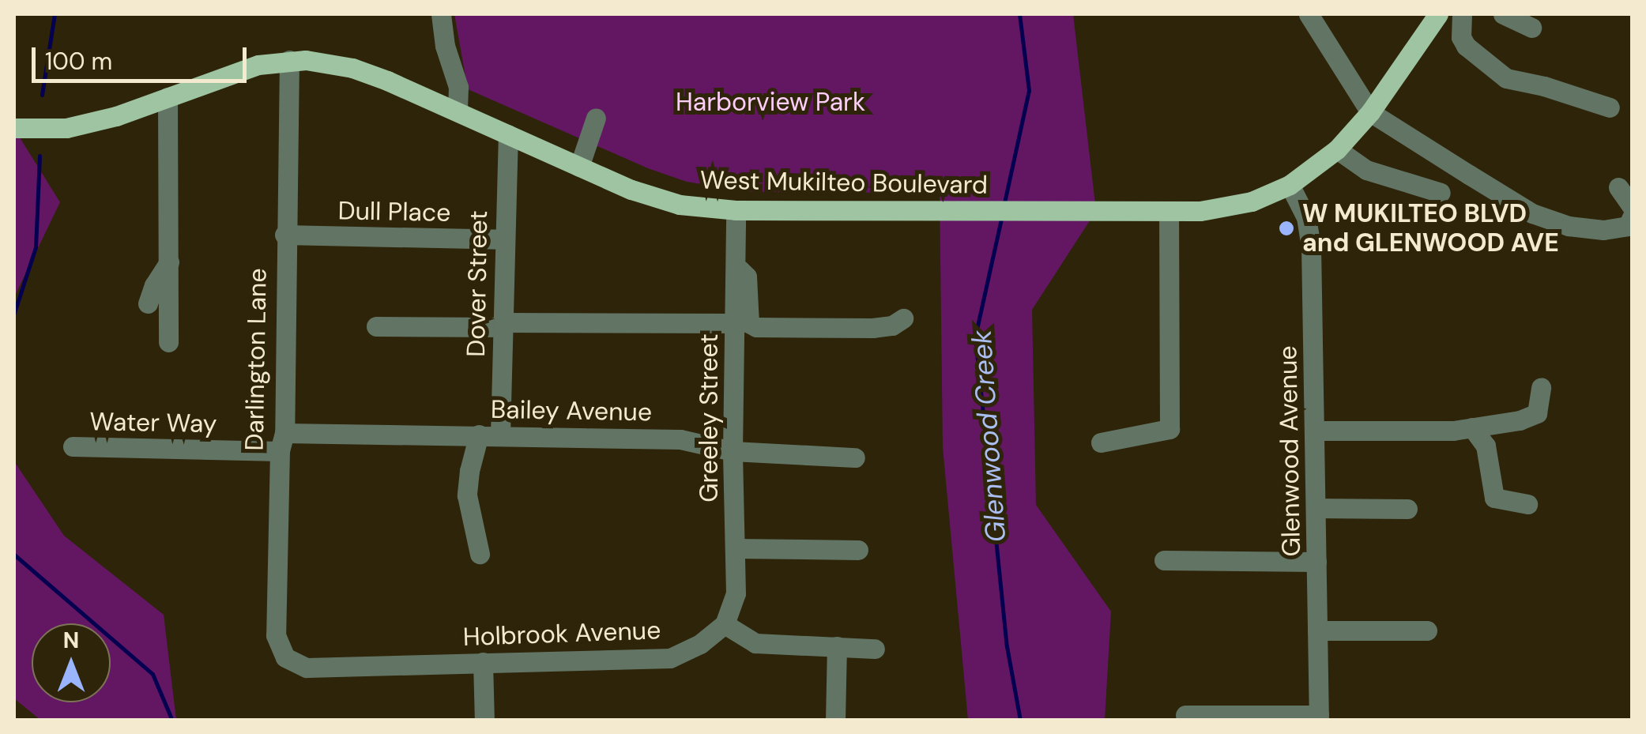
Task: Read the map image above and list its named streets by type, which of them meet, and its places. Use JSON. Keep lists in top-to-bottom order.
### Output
{
  "streets": {
    "main road": ["West Mukilteo Boulevard"],
    "street": [
      "Dull Place",
      "Dover Street",
      "Darlington Lane",
      "Bailey Avenue",
      "Greeley Street",
      "Water Way",
      "Glenwood Avenue",
      "Holbrook Avenue"
    ]
  },
  "crossings": [
    ["West Mukilteo Boulevard", "Dover Street"],
    ["West Mukilteo Boulevard", "Darlington Lane"],
    ["West Mukilteo Boulevard", "Greeley Street"],
    ["West Mukilteo Boulevard", "Glenwood Avenue"],
    ["Dull Place", "Dover Street"],
    ["Dull Place", "Darlington Lane"],
    ["Dover Street", "Bailey Avenue"],
    ["Darlington Lane", "Bailey Avenue"],
    ["Darlington Lane", "Water Way"],
    ["Darlington Lane", "Holbrook Avenue"],
    ["Bailey Avenue", "Greeley Street"],
    ["Bailey Avenue", "Water Way"],
    ["Greeley Street", "Holbrook Avenue"]
  ],
  "water": ["Glenwood Creek"],
  "parks": ["Harborview Park"],
  "places": ["W MUKILTEO BLVD and GLENWOOD AVE"],
  "scale_bar": "100 m",
  "north": "top"
}
